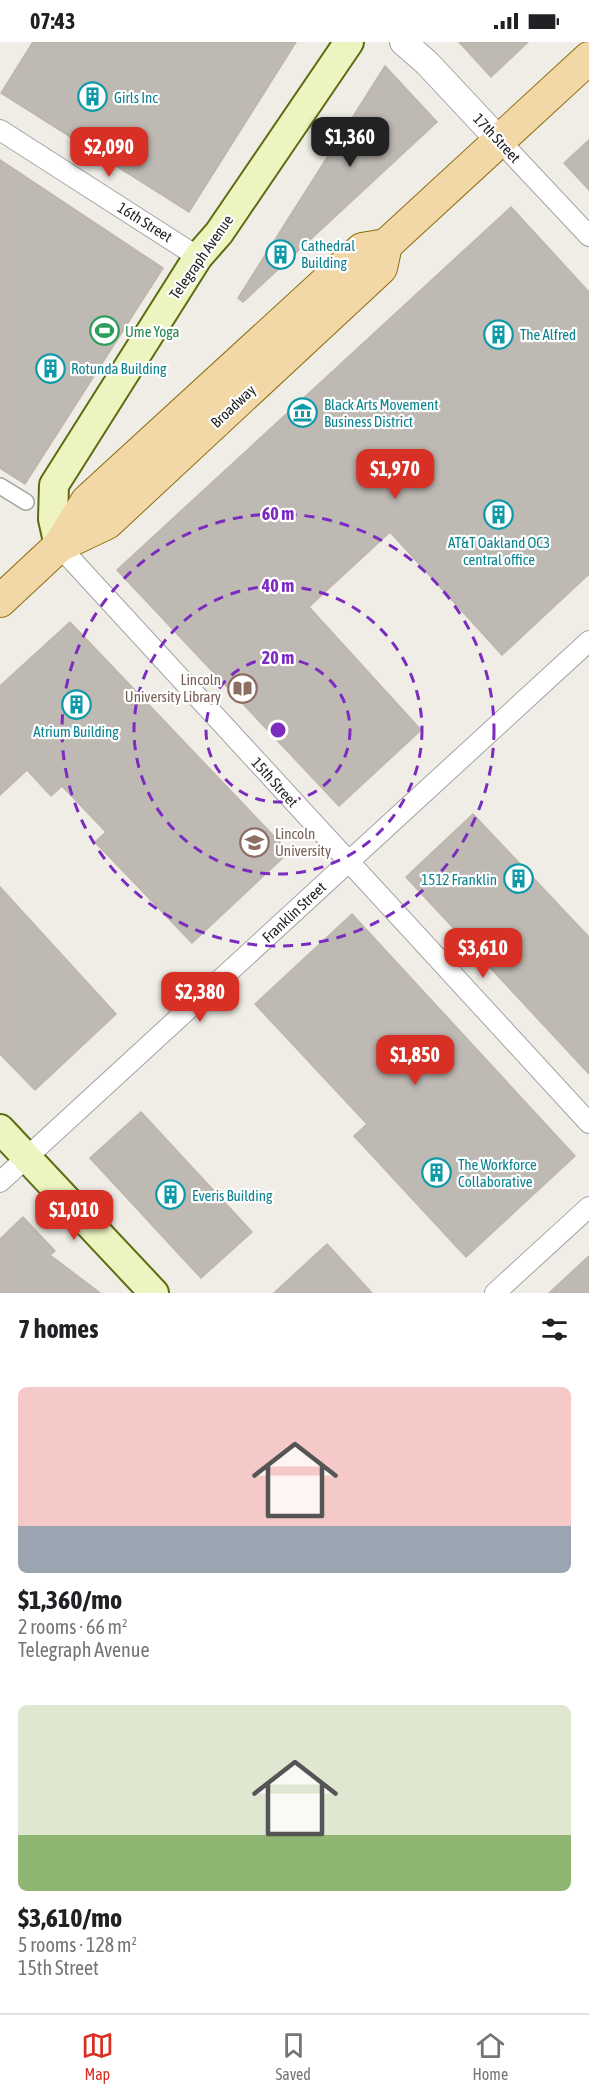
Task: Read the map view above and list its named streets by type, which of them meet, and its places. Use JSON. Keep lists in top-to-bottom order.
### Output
{
  "streets": {
    "main road": ["Telegraph Avenue", "Broadway"],
    "street": [
      "17th Street",
      "16th Street",
      "15th Street",
      "Franklin Street"
    ]
  },
  "crossings": [
    ["17th Street", "Broadway"],
    ["16th Street", "Telegraph Avenue"],
    ["Telegraph Avenue", "Broadway"],
    ["Telegraph Avenue", "15th Street"],
    ["Broadway", "15th Street"],
    ["15th Street", "Franklin Street"]
  ],
  "places": {
    "building": [
      "Girls Inc",
      "Cathedral Building",
      "The Alfred",
      "Rotunda Building",
      "AT&T Oakland OC3 central office",
      "Atrium Building",
      "1512 Franklin",
      "The Workforce Collaborative",
      "Everis Building"
    ],
    "sports": ["Ume Yoga"],
    "museum": ["Black Arts Movement Business District"],
    "library": ["Lincoln University Library"],
    "school or university": ["Lincoln University"]
  },
  "page": {
    "status": "07:43",
    "price": [
      "$1,360",
      "$2,090",
      "$1,970",
      "$3,610",
      "$2,380",
      "$1,850",
      "$1,010"
    ],
    "heading": "7 homes",
    "list": [
      {
        "name": "$1,360/mo",
        "note": "2 rooms · 66 m² · Telegraph Avenue"
      },
      {
        "name": "$3,610/mo",
        "note": "5 rooms · 128 m² · 15th Street"
      }
    ],
    "tabs": ["Map", "Saved", "Home"]
  },
  "rings": ["60 m", "40 m", "20 m"]
}
